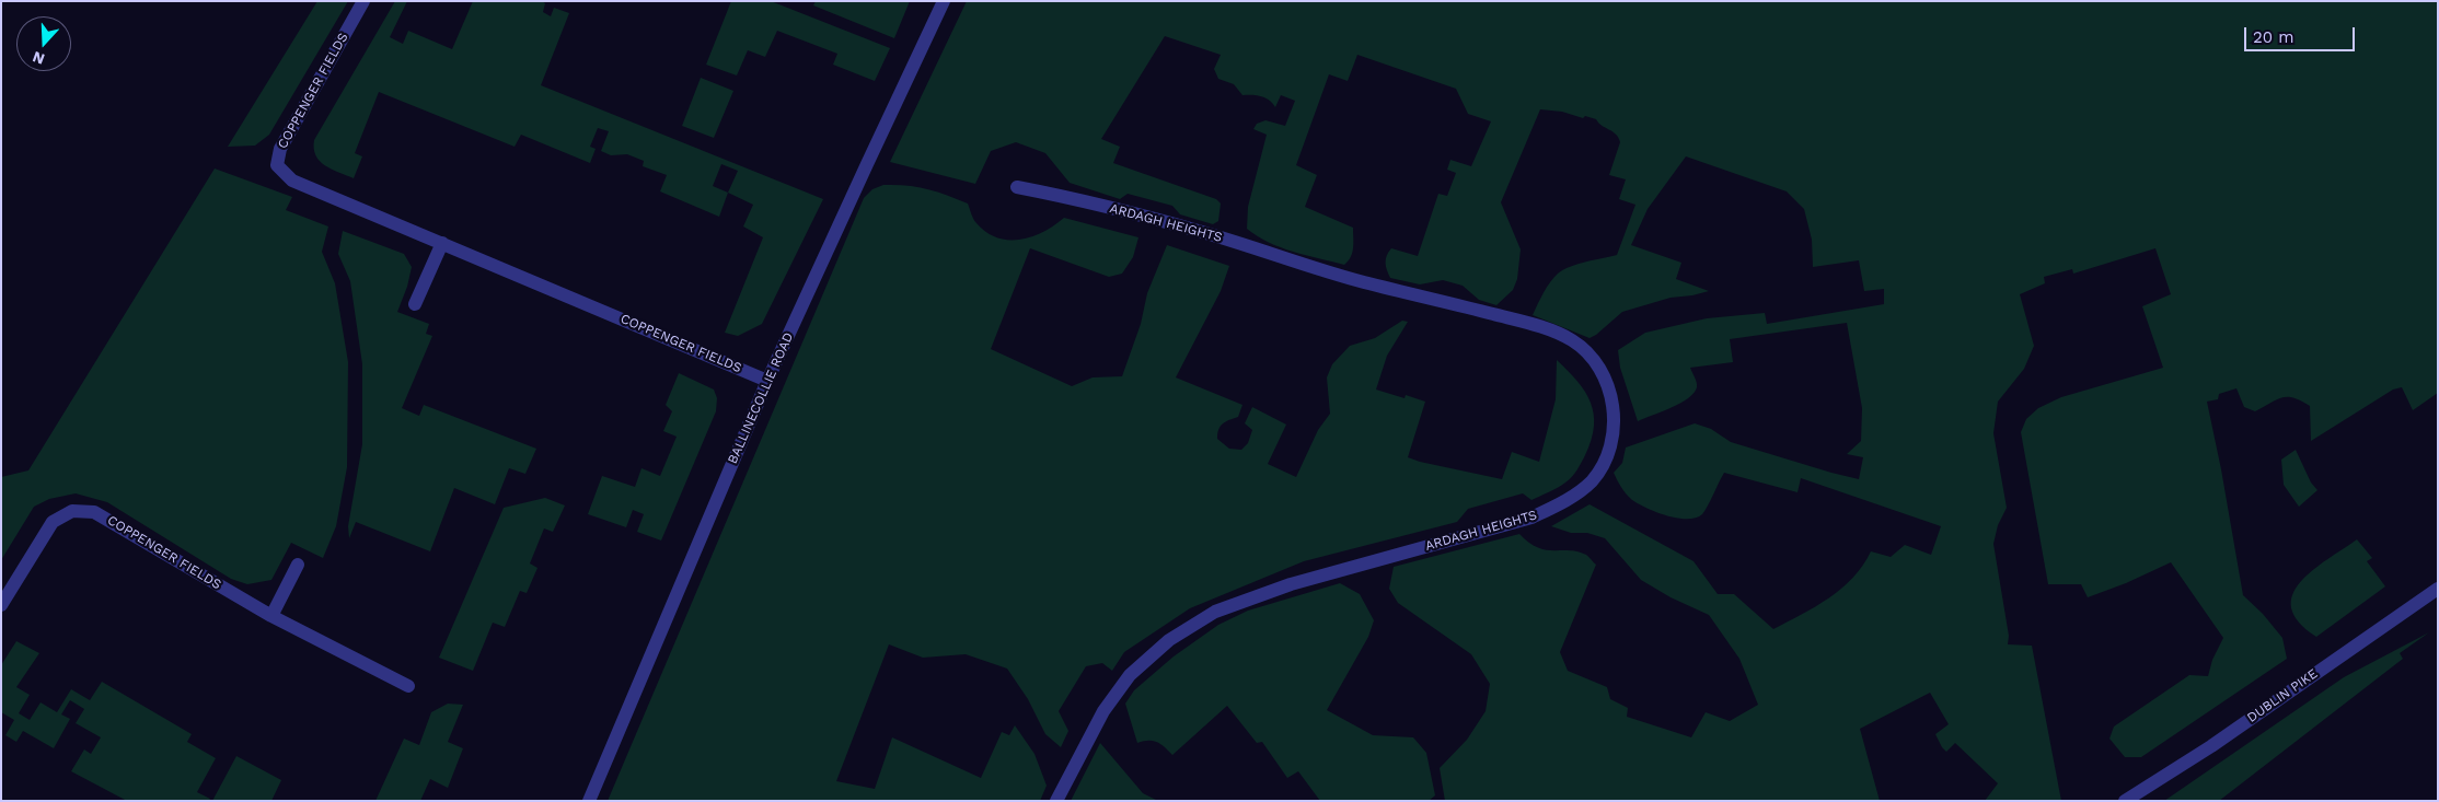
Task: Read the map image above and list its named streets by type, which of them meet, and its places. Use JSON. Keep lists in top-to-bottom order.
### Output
{
  "streets": {
    "street": [
      "COPPENGER FIELDS",
      "ARDAGH HEIGHTS",
      "BALLINECOLLIE ROAD",
      "DUBLIN PIKE"
    ]
  },
  "crossings": [
    ["COPPENGER FIELDS", "BALLINECOLLIE ROAD"]
  ],
  "scale_bar": "20 m",
  "north": "bottom"
}
